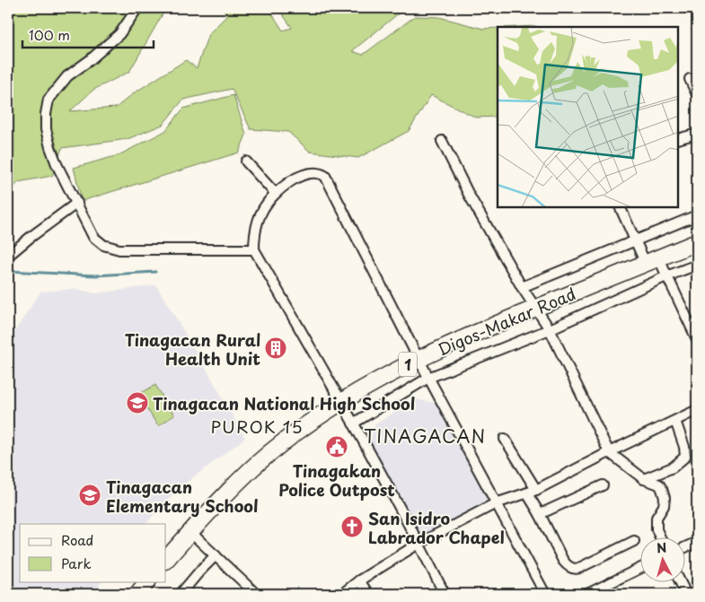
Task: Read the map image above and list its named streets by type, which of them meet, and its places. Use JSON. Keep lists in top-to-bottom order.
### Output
{
  "streets": {
    "highway": ["Digos-Makar Road", "1"]
  },
  "districts": ["PUROK 15", "TINAGACAN"],
  "places": {
    "building": ["Tinagacan Rural Health Unit"],
    "school or university": ["Tinagacan National High School", "Tinagacan Elementary School"],
    "public building": ["Tinagakan Police Outpost"],
    "church": ["San Isidro Labrador Chapel"]
  },
  "legend": ["Road", "Park"],
  "scale_bar": "100 m",
  "north": "top"
}
